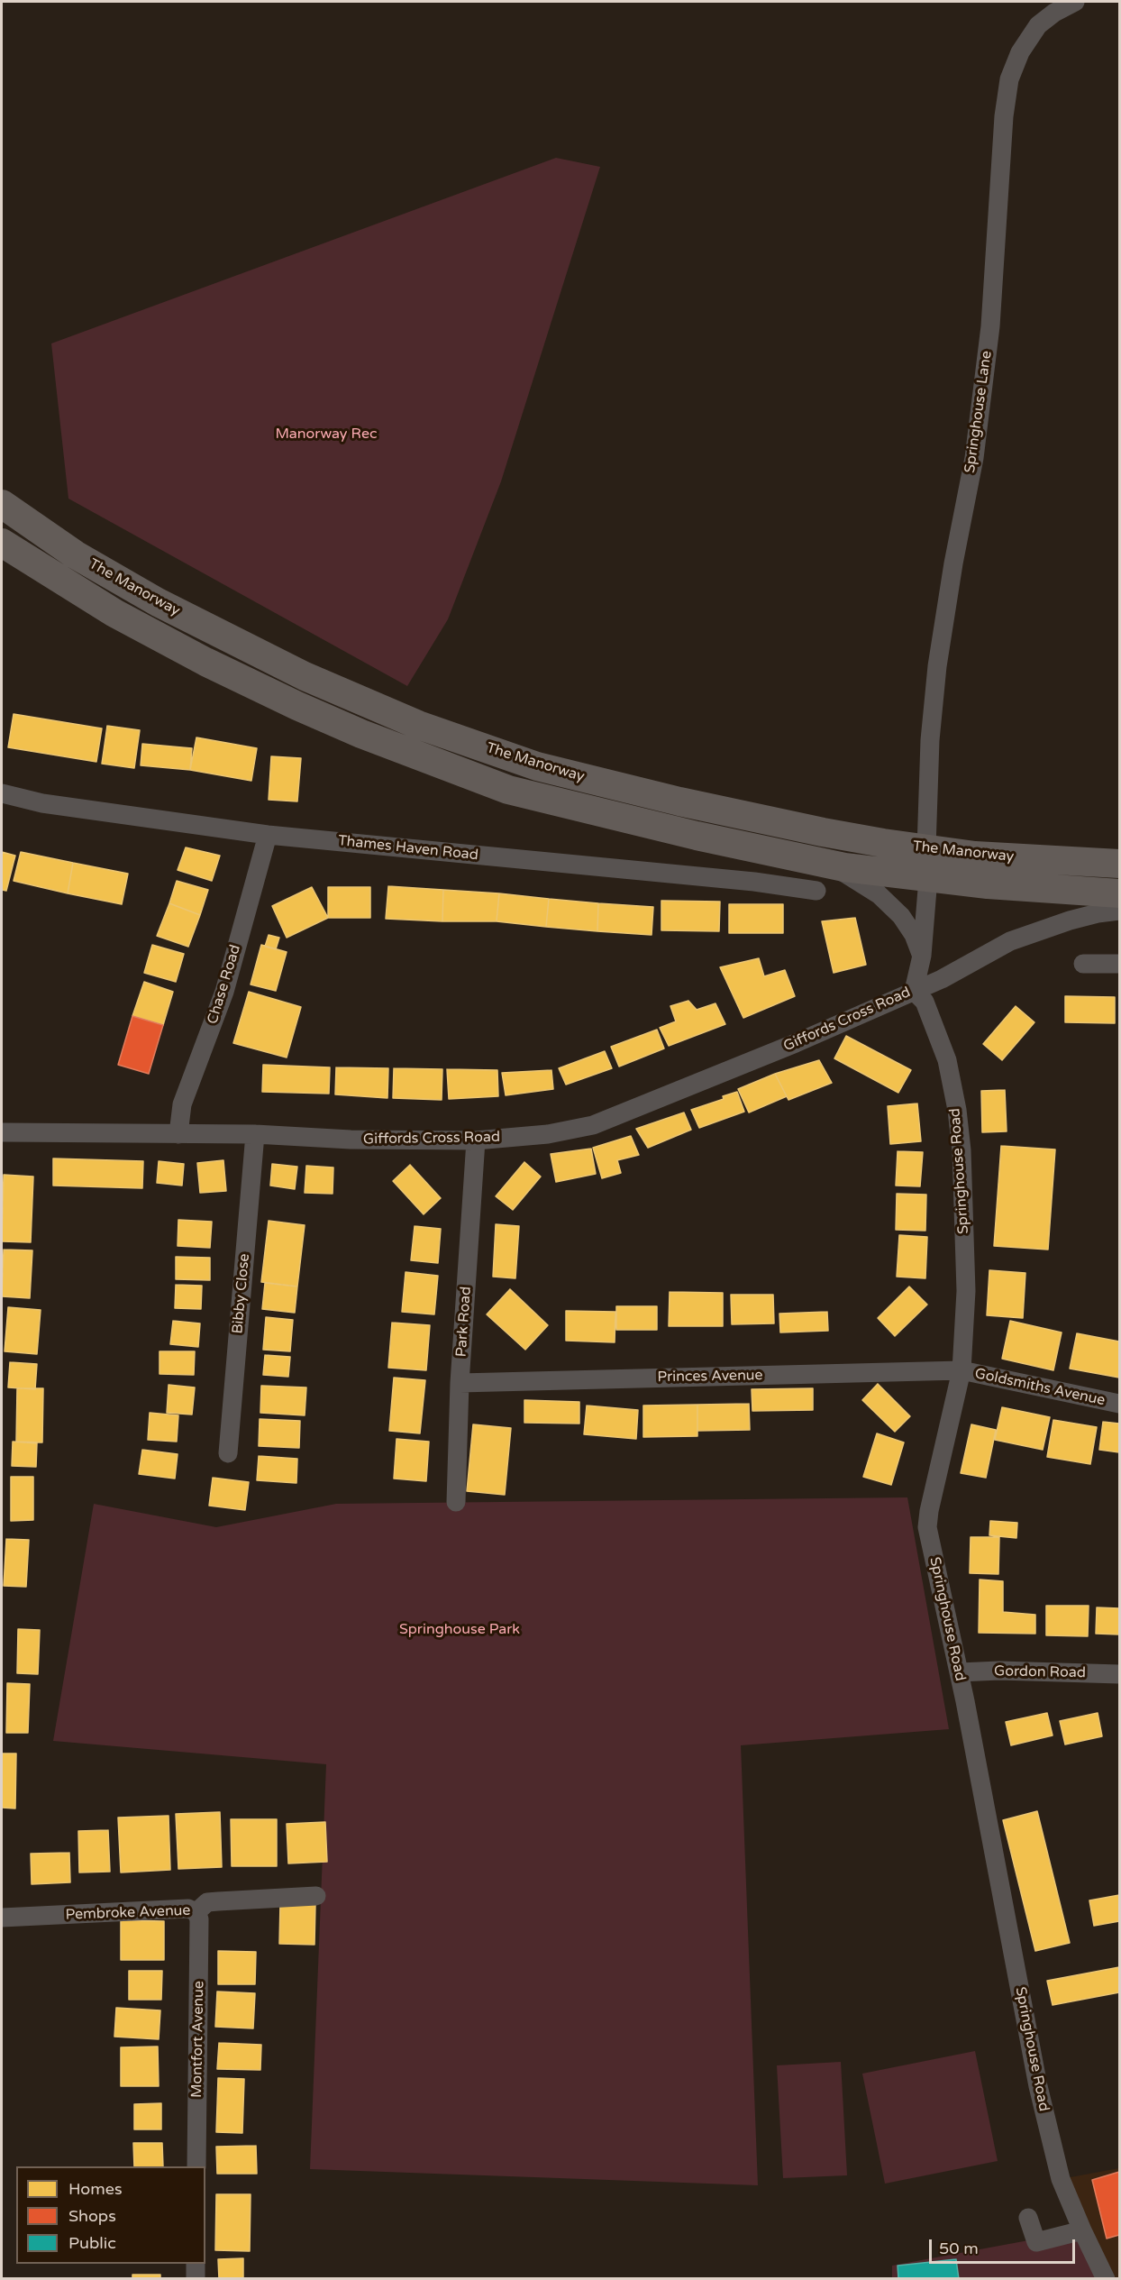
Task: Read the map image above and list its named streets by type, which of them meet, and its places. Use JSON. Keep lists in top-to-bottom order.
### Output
{
  "streets": {
    "main road": ["The Manorway"],
    "street": [
      "Springhouse Lane",
      "Thames Haven Road",
      "Chase Road",
      "Giffords Cross Road",
      "Springhouse Road",
      "Bibby Close",
      "Park Road",
      "Princes Avenue",
      "Goldsmiths Avenue",
      "Gordon Road",
      "Pembroke Avenue",
      "Montfort Avenue"
    ]
  },
  "crossings": [
    ["Springhouse Lane", "The Manorway"],
    ["Thames Haven Road", "Chase Road"],
    ["Chase Road", "Giffords Cross Road"],
    ["Giffords Cross Road", "Springhouse Road"],
    ["Giffords Cross Road", "Bibby Close"],
    ["Giffords Cross Road", "Park Road"],
    ["Springhouse Road", "Princes Avenue"],
    ["Springhouse Road", "Goldsmiths Avenue"],
    ["Springhouse Road", "Gordon Road"],
    ["Park Road", "Princes Avenue"],
    ["Princes Avenue", "Goldsmiths Avenue"],
    ["Pembroke Avenue", "Montfort Avenue"]
  ],
  "parks": ["Manorway Rec", "Springhouse Park"],
  "legend": ["Homes", "Shops", "Public"],
  "scale_bar": "50 m"
}
